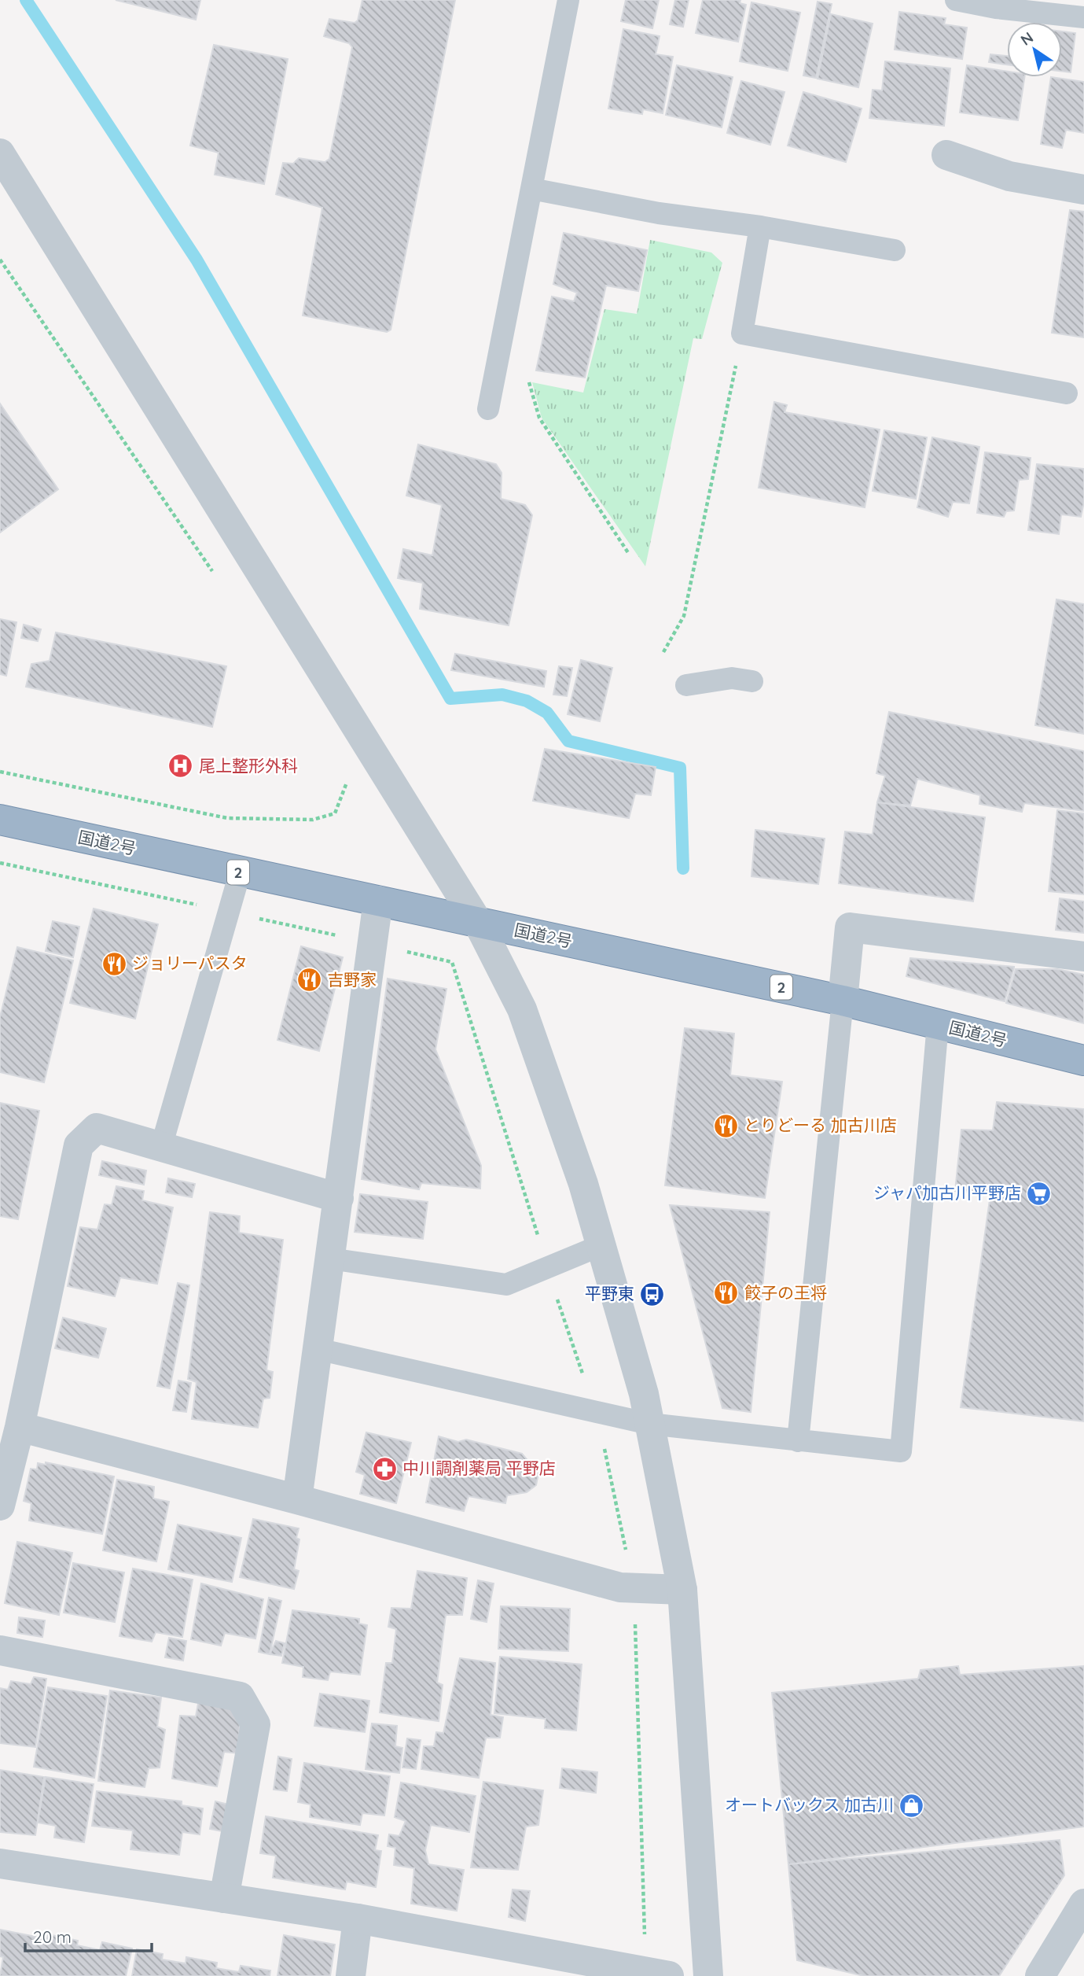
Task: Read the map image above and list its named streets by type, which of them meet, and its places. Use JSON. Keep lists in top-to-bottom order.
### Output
{
  "streets": {
    "highway": ["国道2号", "2"]
  },
  "places": {
    "hospital": ["尾上整形外科"],
    "restaurant": [
      "ジョリーパスタ",
      "吉野家",
      "とりどーる 加古川店",
      "餃子の王将"
    ],
    "supermarket": ["ジャパ加古川平野店"],
    "bus stop": ["平野東"],
    "pharmacy": ["中川調剤薬局 平野店"],
    "shop": ["オートバックス 加古川"]
  },
  "scale_bar": "20 m",
  "north": "top left"
}
